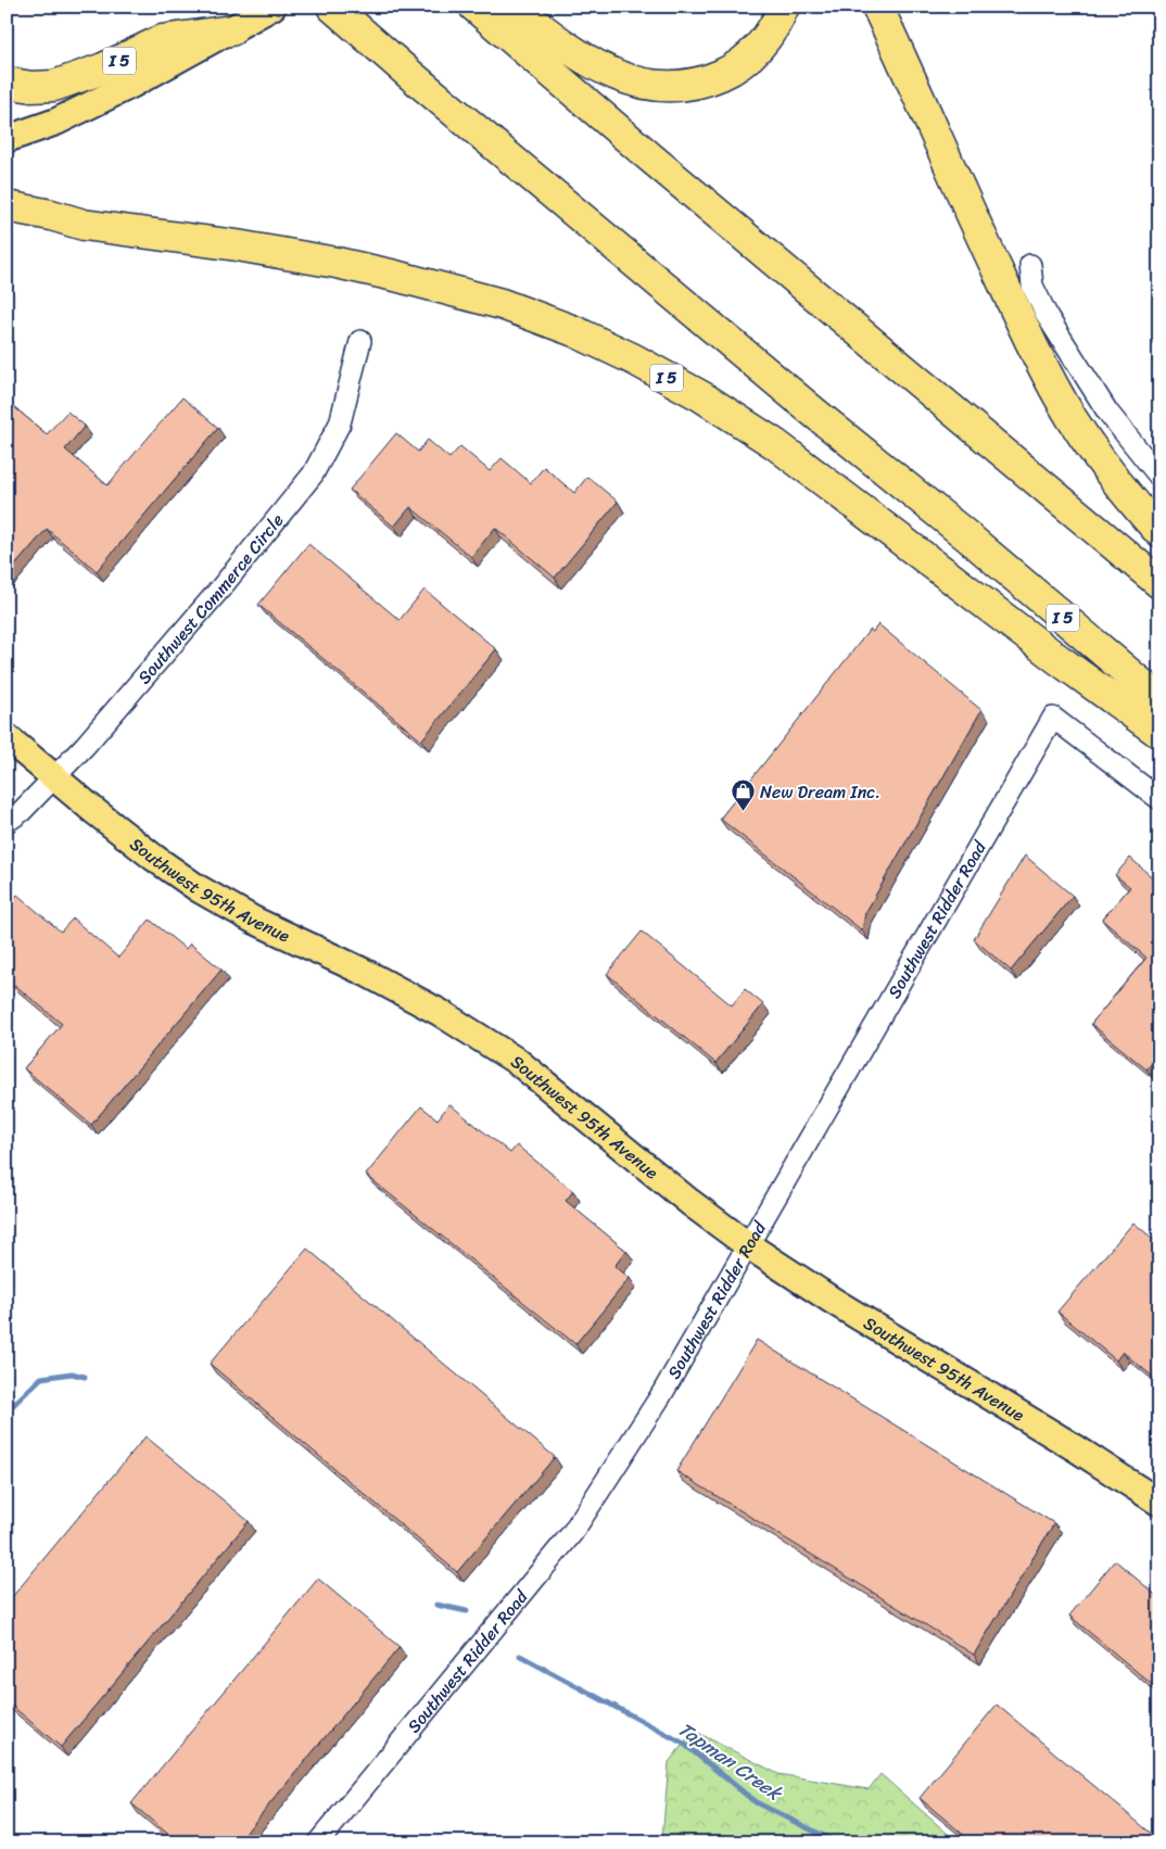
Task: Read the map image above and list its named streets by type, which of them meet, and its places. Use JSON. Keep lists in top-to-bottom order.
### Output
{
  "streets": {
    "highway": ["I 5"],
    "main road": ["Southwest 95th Avenue"],
    "street": ["Southwest Commerce Circle", "Southwest Ridder Road"]
  },
  "crossings": [
    ["Southwest Commerce Circle", "Southwest 95th Avenue"],
    ["Southwest 95th Avenue", "Southwest Ridder Road"]
  ],
  "water": ["Tapman Creek"],
  "places": {
    "shop": ["New Dream Inc."]
  }
}
